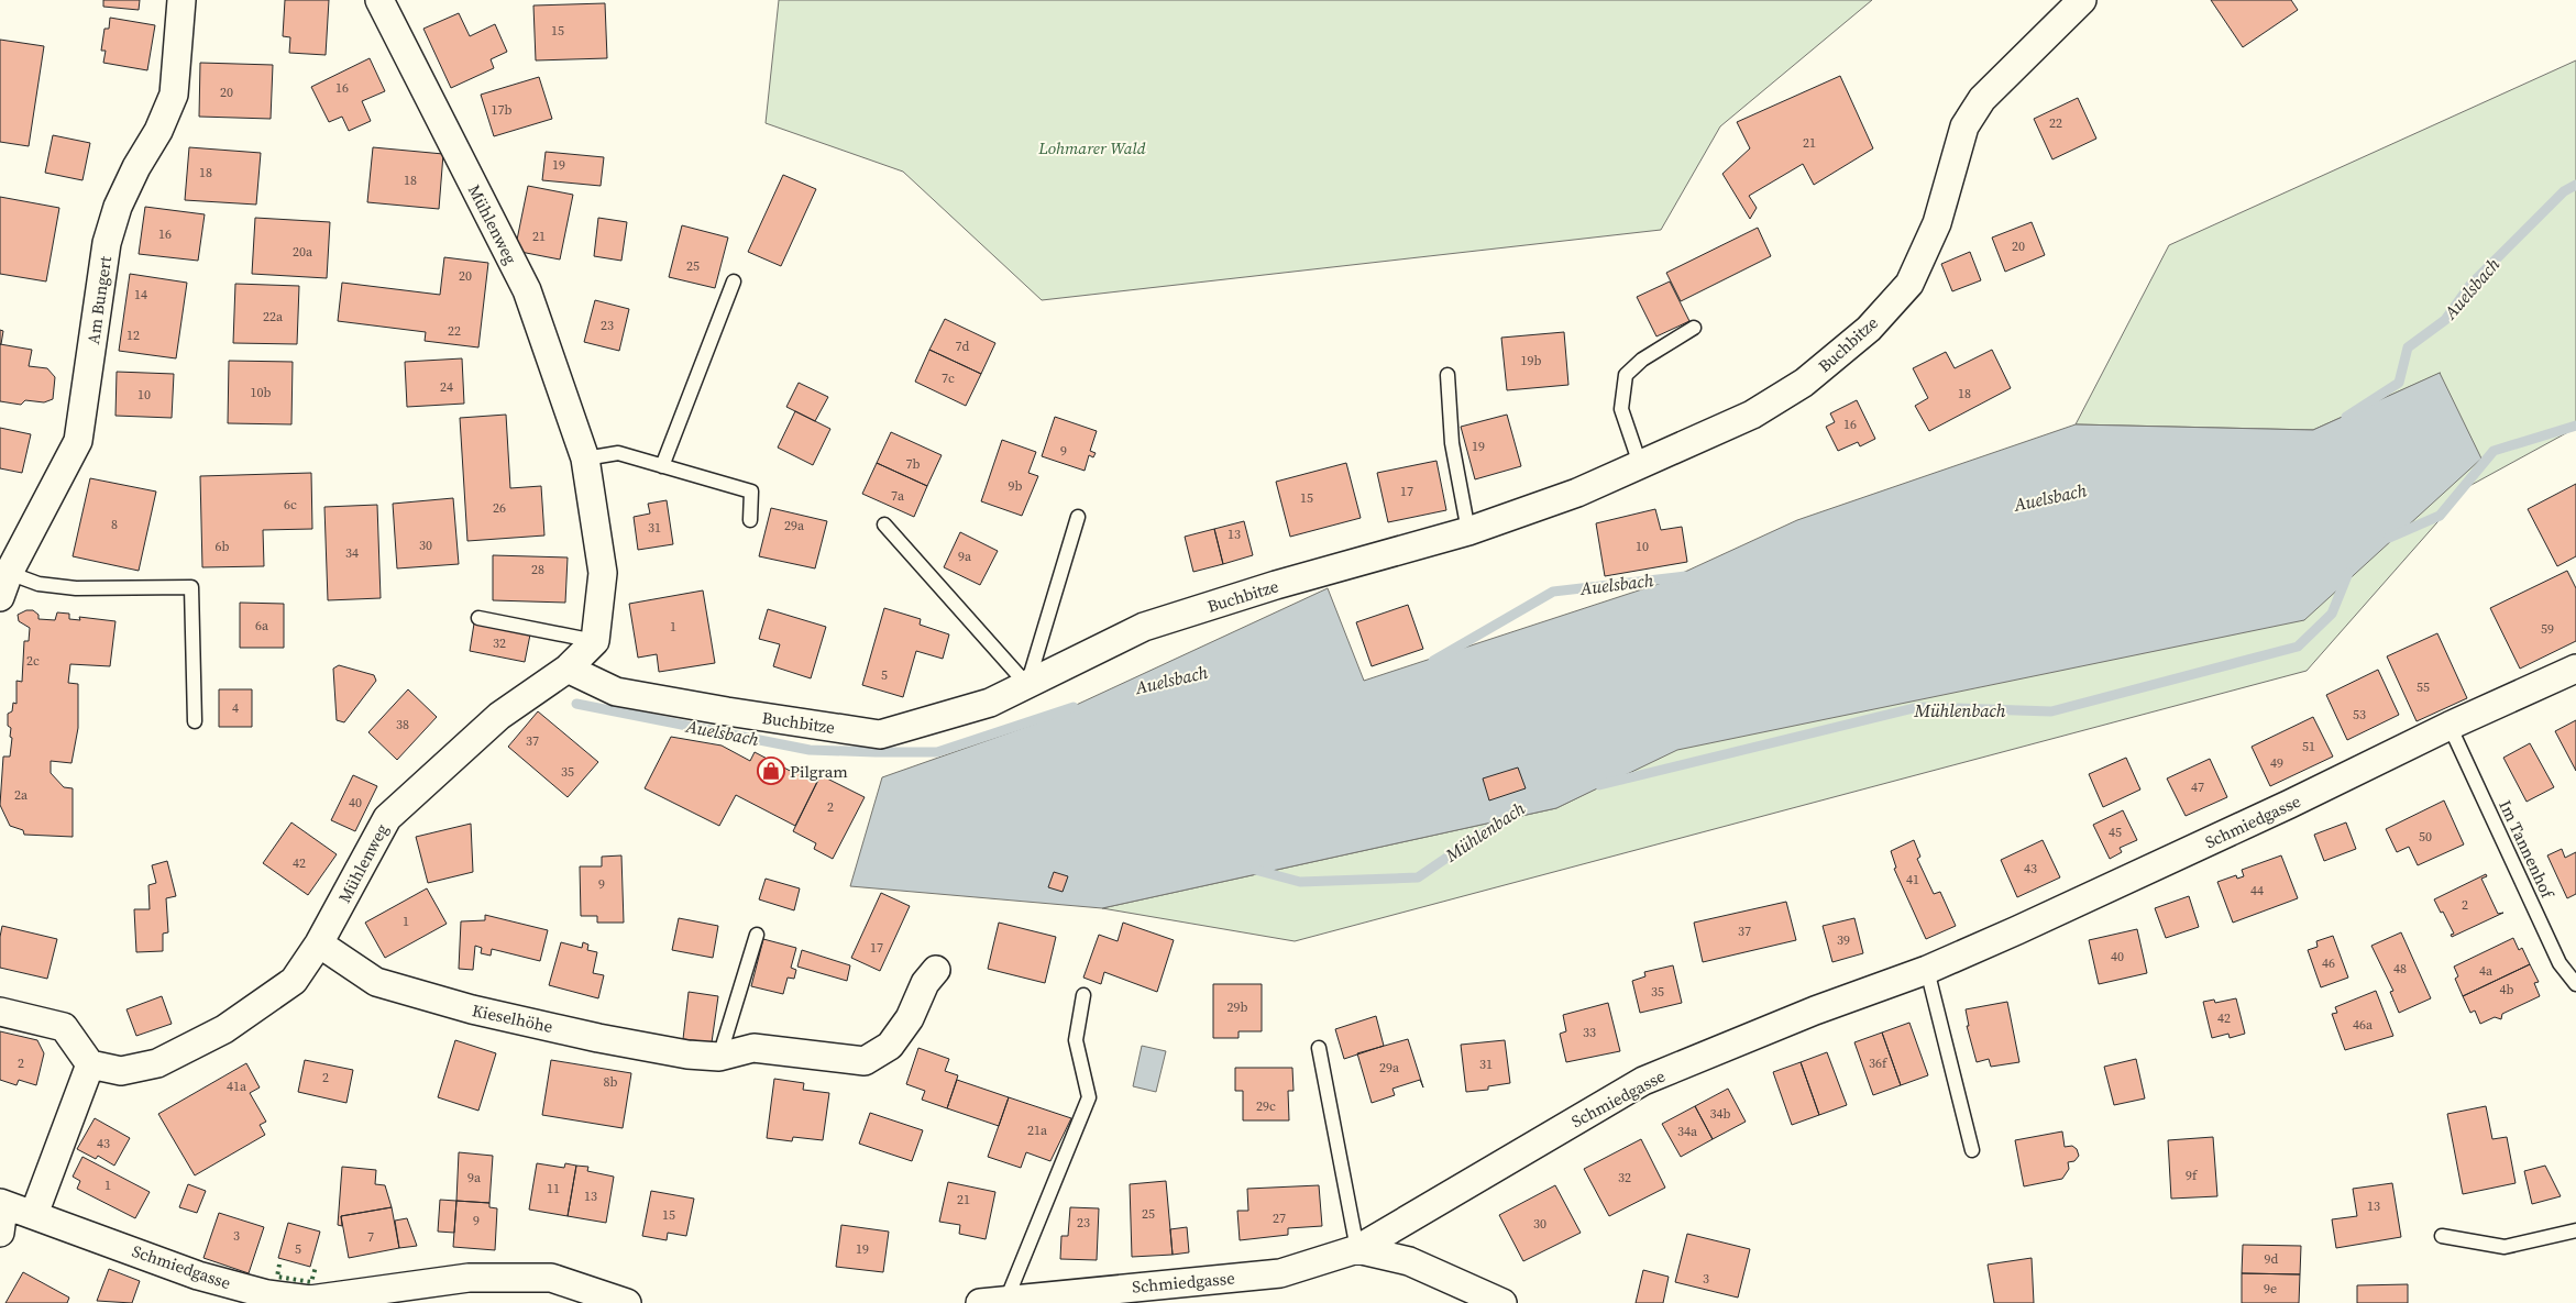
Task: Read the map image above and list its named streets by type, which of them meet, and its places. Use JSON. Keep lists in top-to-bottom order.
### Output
{
  "streets": {
    "street": [
      "Mühlenweg",
      "Am Bungert",
      "Buchbitze",
      "Schmiedgasse",
      "Kieselhöhe"
    ],
    "lane": ["Im Tannenhof"]
  },
  "crossings": [
    ["Mühlenweg", "Buchbitze"],
    ["Mühlenweg", "Kieselhöhe"],
    ["Schmiedgasse", "Im Tannenhof"]
  ],
  "water": ["Auelsbach", "Mühlenbach"],
  "parks": ["Lohmarer Wald"],
  "places": {
    "shop": ["Pilgram"]
  },
  "house_numbers": [
    "15",
    "16",
    "20",
    "17b",
    "22",
    "21",
    "19",
    "18",
    "18",
    "16",
    "21",
    "20",
    "20a",
    "25",
    "20",
    "14",
    "22a",
    "23",
    "22",
    "12",
    "7d",
    "19b",
    "7c",
    "24",
    "10b",
    "18",
    "10",
    "16",
    "19",
    "9",
    "7b",
    "9b",
    "17",
    "7a",
    "15",
    "6c",
    "26",
    "8",
    "29a",
    "31",
    "13",
    "30",
    "6b",
    "10",
    "34",
    "9a",
    "28",
    "6a",
    "1",
    "59",
    "32",
    "2c",
    "5",
    "55",
    "4",
    "53",
    "38",
    "37",
    "51",
    "49",
    "35",
    "47",
    "2a",
    "40",
    "2",
    "45",
    "50",
    "42",
    "43",
    "41",
    "9",
    "44",
    "2",
    "1",
    "37",
    "39",
    "17",
    "40",
    "46",
    "48",
    "4a",
    "4b",
    "35",
    "29b",
    "42",
    "46a",
    "33",
    "2",
    "36f",
    "31",
    "29a",
    "2",
    "8b",
    "41a",
    "29c",
    "34b",
    "21a",
    "34a",
    "43",
    "9f",
    "9a",
    "32",
    "1",
    "11",
    "13",
    "21",
    "13",
    "25",
    "15",
    "27",
    "9",
    "23",
    "30",
    "3",
    "7",
    "5",
    "19",
    "9d",
    "3",
    "9e"
  ]
}
